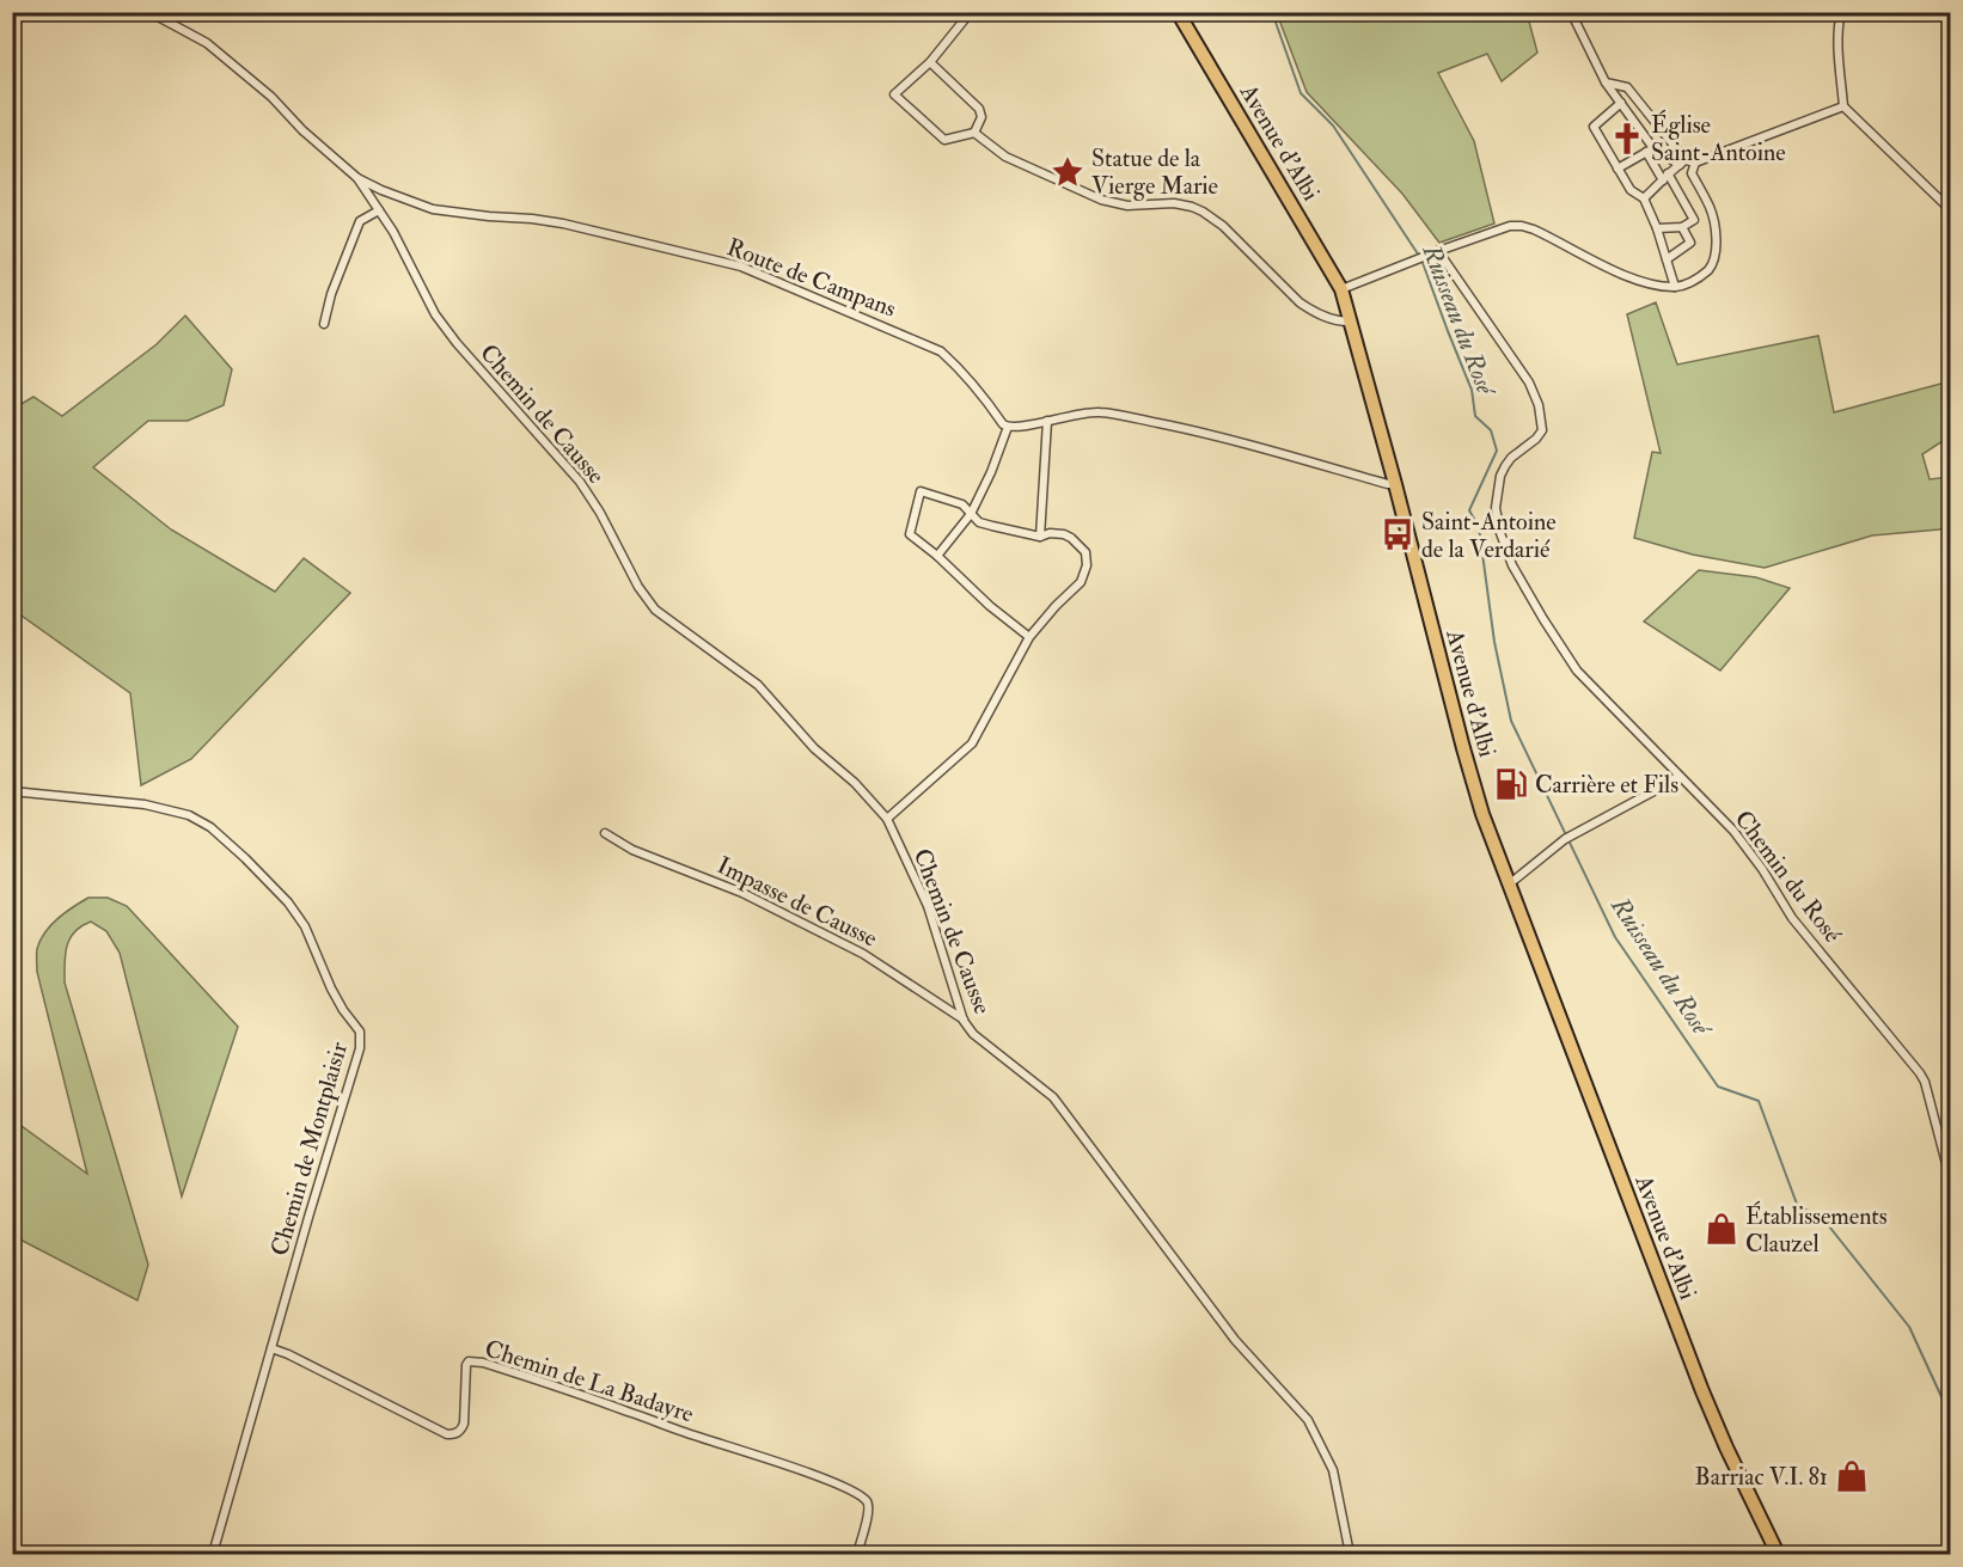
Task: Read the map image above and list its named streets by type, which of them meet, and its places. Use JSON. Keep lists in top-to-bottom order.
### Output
{
  "streets": {
    "main road": ["Avenue d'Albi"],
    "street": [
      "Route de Campans",
      "Chemin de Causse",
      "Chemin du Rosé",
      "Impasse de Causse",
      "Chemin de Montplaisir",
      "Chemin de La Badayre"
    ]
  },
  "crossings": [
    ["Route de Campans", "Chemin de Causse"],
    ["Chemin de Causse", "Impasse de Causse"],
    ["Chemin de Montplaisir", "Chemin de La Badayre"]
  ],
  "water": ["Ruisseau du Rosé"],
  "places": {
    "church": ["Église Saint-Antoine"],
    "place": ["Statue de la Vierge Marie"],
    "bus stop": ["Saint-Antoine de la Verdarié"],
    "fuel station": ["Carrière et Fils"],
    "shop": ["Établissements Clauzel", "Barriac V.I. 81"]
  }
}
